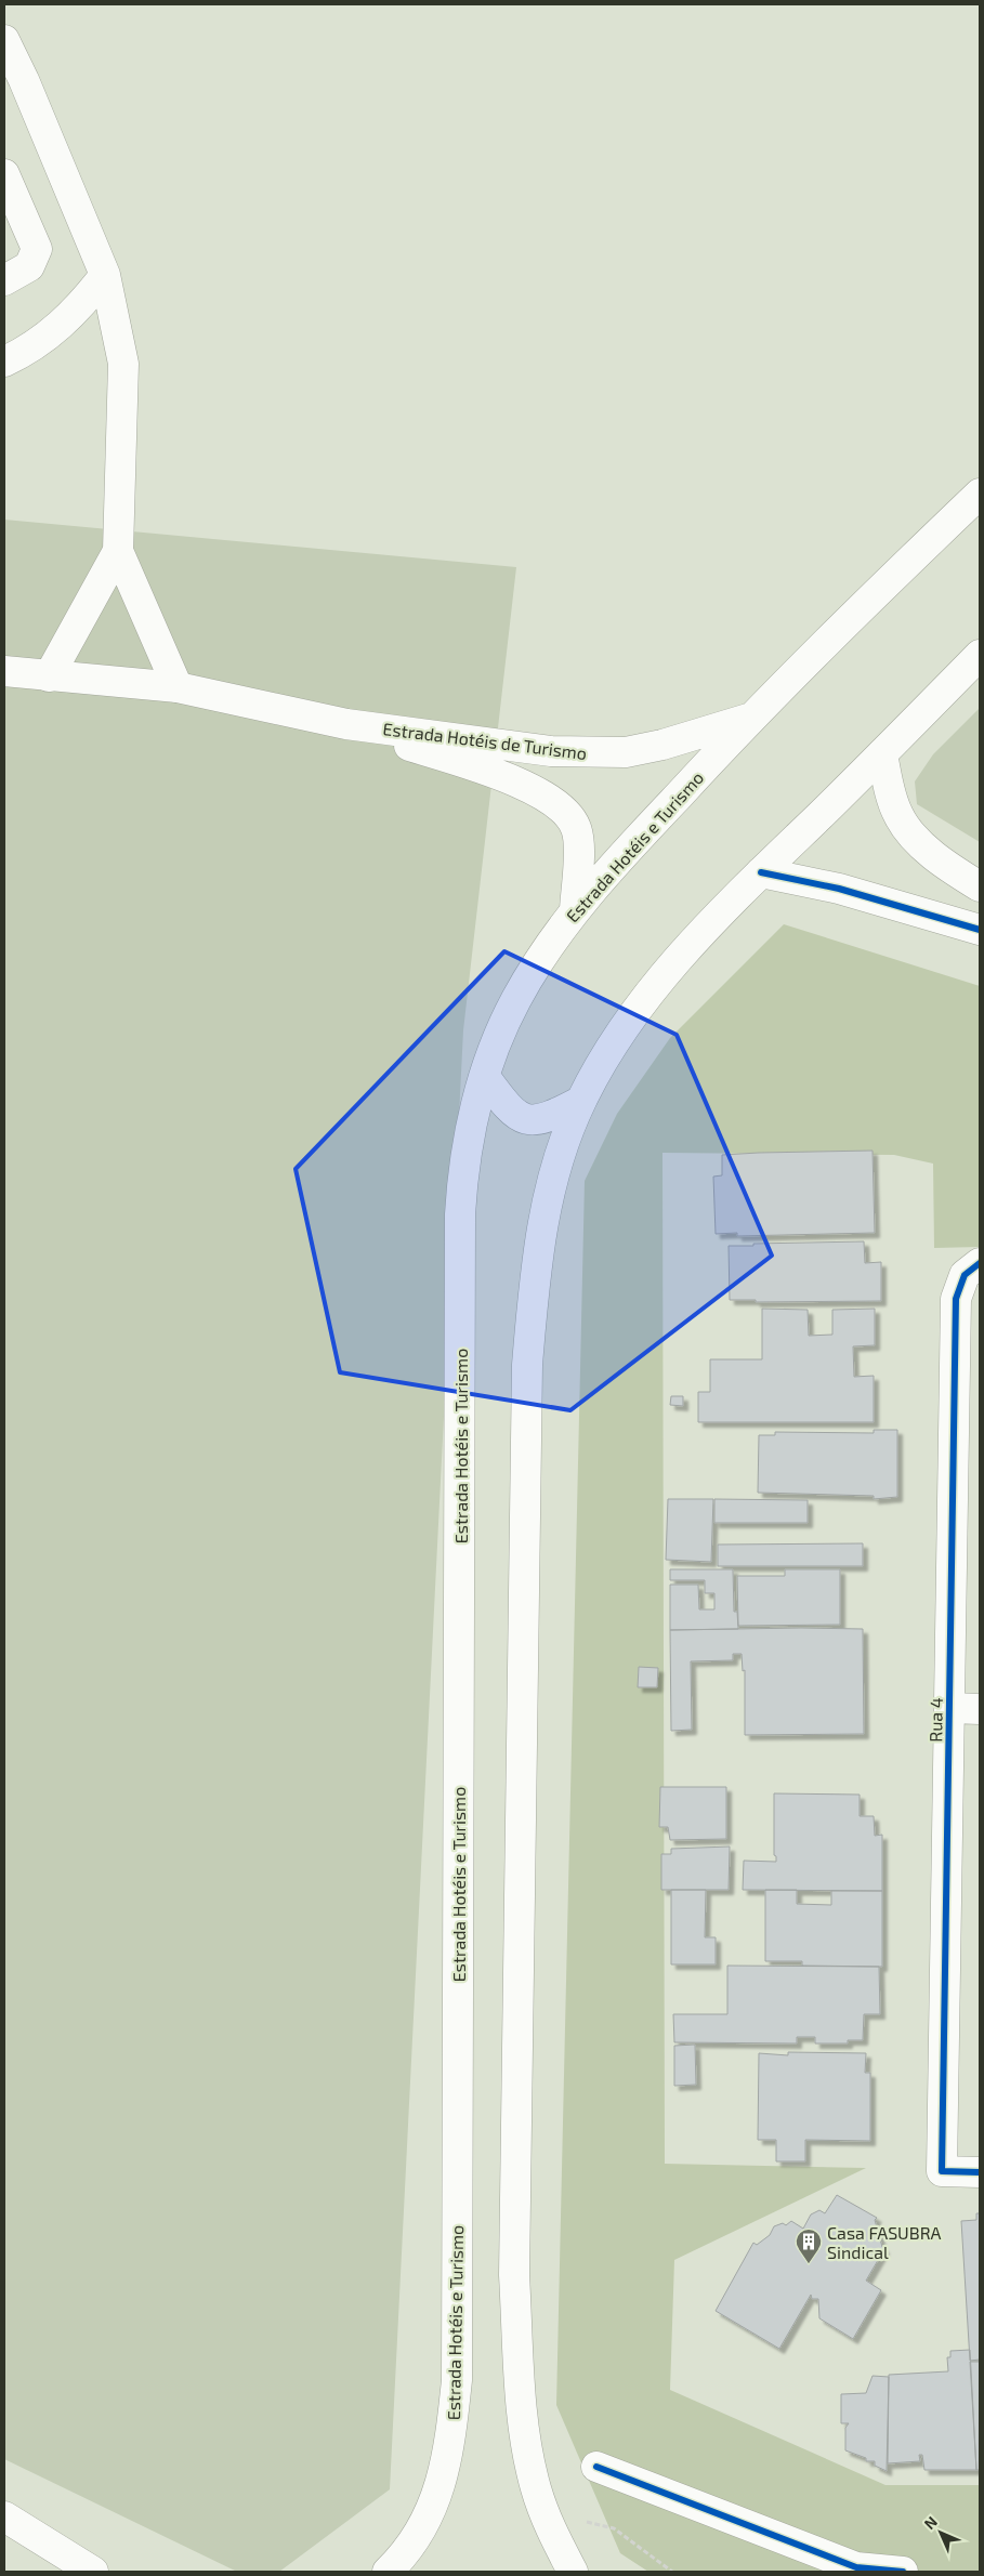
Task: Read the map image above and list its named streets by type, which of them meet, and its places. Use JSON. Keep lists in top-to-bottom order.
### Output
{
  "streets": {
    "main road": ["Estrada Hotéis de Turismo", "Estrada Hotéis e Turismo", "Rua 4"]
  },
  "crossings": [
    ["Estrada Hotéis de Turismo", "Estrada Hotéis e Turismo"]
  ],
  "places": {
    "building": ["Casa FASUBRA Sindical"]
  },
  "north": "top left"
}
